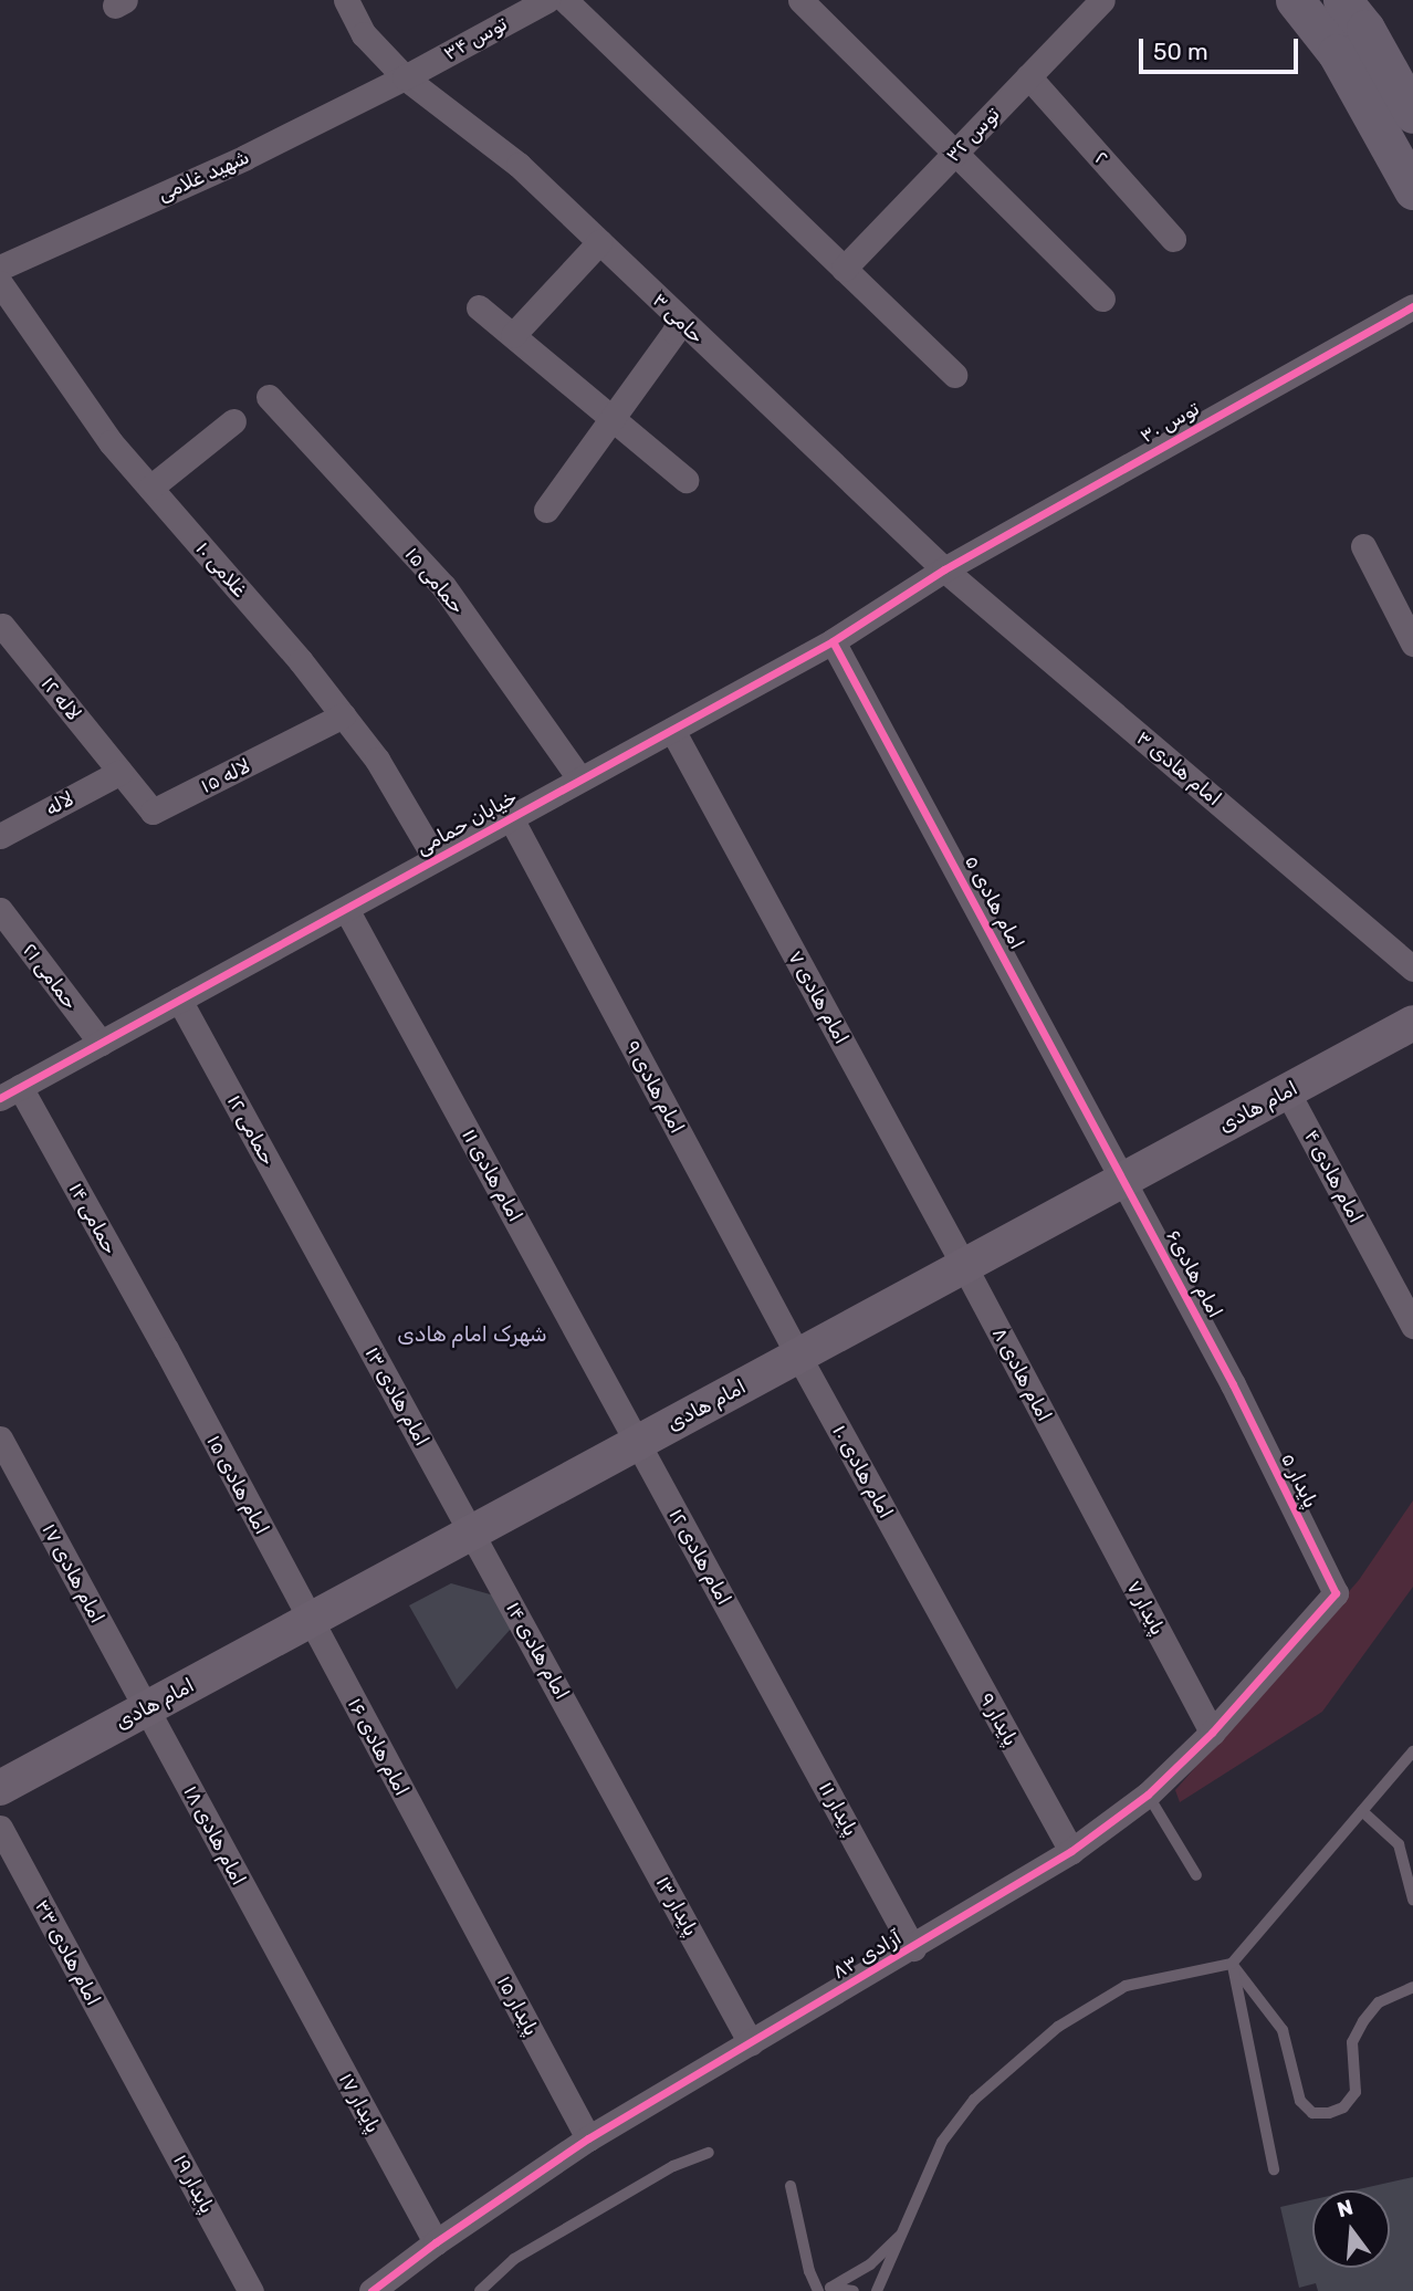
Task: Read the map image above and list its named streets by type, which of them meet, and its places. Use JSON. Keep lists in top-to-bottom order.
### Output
{
  "streets": {
    "main road": ["امام هادی"],
    "street": [
      "توس ۳۴",
      "توس ۳۲",
      "۲",
      "شهید غلامی",
      "حامی ۳",
      "توس ۳۰",
      "غلامی ۱۰",
      "حمامی ۱۵",
      "لاله ۱۲",
      "امام هادی ۳",
      "لاله ۱۵",
      "لاله",
      "خیابان حمامی",
      "امام هادی ۵",
      "حمامی ۲۱",
      "امام هادی ۷",
      "امام هادی ۹",
      "حمامی ۱۲",
      "امام هادی ۱۱",
      "امام هادی ۴",
      "حمامی ۱۴",
      "امام هادی۶",
      "امام هادی ۸",
      "امام هادی ۱۳",
      "امام هادی ۱۰",
      "پایدار ۵",
      "امام هادی ۱۵",
      "امام هادی ۱۲",
      "امام هادی ۱۷",
      "پایدار ۷",
      "امام هادی ۱۴",
      "پایدار ۹",
      "امام هادی ۱۶",
      "پایدار ۱۱",
      "امام هادی ۱۸",
      "پایدار ۱۳",
      "امام هادی ۳۳",
      "آزادی ۸۳",
      "پایدار ۱۵",
      "پایدار ۱۷",
      "پایدار ۱۹"
    ]
  },
  "crossings": [
    ["توس ۳۴", "شهید غلامی"],
    ["توس ۳۴", "حامی ۳"],
    ["توس ۳۲", "۲"],
    ["شهید غلامی", "حامی ۳"],
    ["حامی ۳", "توس ۳۰"],
    ["حامی ۳", "امام هادی ۳"],
    ["حامی ۳", "خیابان حمامی"],
    ["توس ۳۰", "امام هادی ۳"],
    ["توس ۳۰", "خیابان حمامی"],
    ["غلامی ۱۰", "لاله ۱۵"],
    ["غلامی ۱۰", "خیابان حمامی"],
    ["حمامی ۱۵", "خیابان حمامی"],
    ["لاله ۱۲", "لاله ۱۵"],
    ["لاله ۱۲", "لاله"],
    ["امام هادی ۳", "خیابان حمامی"],
    ["لاله ۱۵", "لاله"],
    ["خیابان حمامی", "امام هادی ۵"],
    ["خیابان حمامی", "حمامی ۲۱"],
    ["خیابان حمامی", "امام هادی ۷"],
    ["خیابان حمامی", "امام هادی ۹"],
    ["خیابان حمامی", "حمامی ۱۲"],
    ["خیابان حمامی", "امام هادی ۱۱"],
    ["خیابان حمامی", "حمامی ۱۴"],
    ["امام هادی ۵", "امام هادی"],
    ["امام هادی ۵", "امام هادی۶"],
    ["امام هادی ۷", "امام هادی"],
    ["امام هادی ۷", "امام هادی ۸"],
    ["امام هادی ۹", "امام هادی"],
    ["امام هادی ۹", "امام هادی ۱۰"],
    ["امام هادی", "امام هادی ۱۱"],
    ["امام هادی", "امام هادی ۴"],
    ["امام هادی", "امام هادی۶"],
    ["امام هادی", "امام هادی ۸"],
    ["امام هادی", "امام هادی ۱۳"],
    ["امام هادی", "امام هادی ۱۰"],
    ["امام هادی", "امام هادی ۱۵"],
    ["امام هادی", "امام هادی ۱۲"],
    ["امام هادی", "امام هادی ۱۷"],
    ["امام هادی", "امام هادی ۱۴"],
    ["امام هادی", "امام هادی ۱۶"],
    ["امام هادی", "امام هادی ۱۸"],
    ["حمامی ۱۲", "امام هادی ۱۳"],
    ["امام هادی ۱۱", "امام هادی ۱۲"],
    ["حمامی ۱۴", "امام هادی ۱۵"],
    ["امام هادی۶", "پایدار ۵"],
    ["امام هادی ۸", "پایدار ۷"],
    ["امام هادی ۱۳", "امام هادی ۱۴"],
    ["امام هادی ۱۰", "پایدار ۹"],
    ["پایدار ۵", "آزادی ۸۳"],
    ["امام هادی ۱۵", "امام هادی ۱۶"],
    ["امام هادی ۱۲", "پایدار ۱۱"],
    ["امام هادی ۱۷", "امام هادی ۱۸"],
    ["پایدار ۷", "آزادی ۸۳"],
    ["امام هادی ۱۴", "پایدار ۱۳"],
    ["پایدار ۹", "آزادی ۸۳"],
    ["امام هادی ۱۶", "پایدار ۱۵"],
    ["پایدار ۱۱", "آزادی ۸۳"],
    ["امام هادی ۱۸", "پایدار ۱۷"],
    ["پایدار ۱۳", "آزادی ۸۳"],
    ["امام هادی ۳۳", "پایدار ۱۹"],
    ["آزادی ۸۳", "پایدار ۱۵"],
    ["آزادی ۸۳", "پایدار ۱۷"]
  ],
  "districts": ["شهرک امام هادی"],
  "scale_bar": "50 m",
  "north": "top"
}
